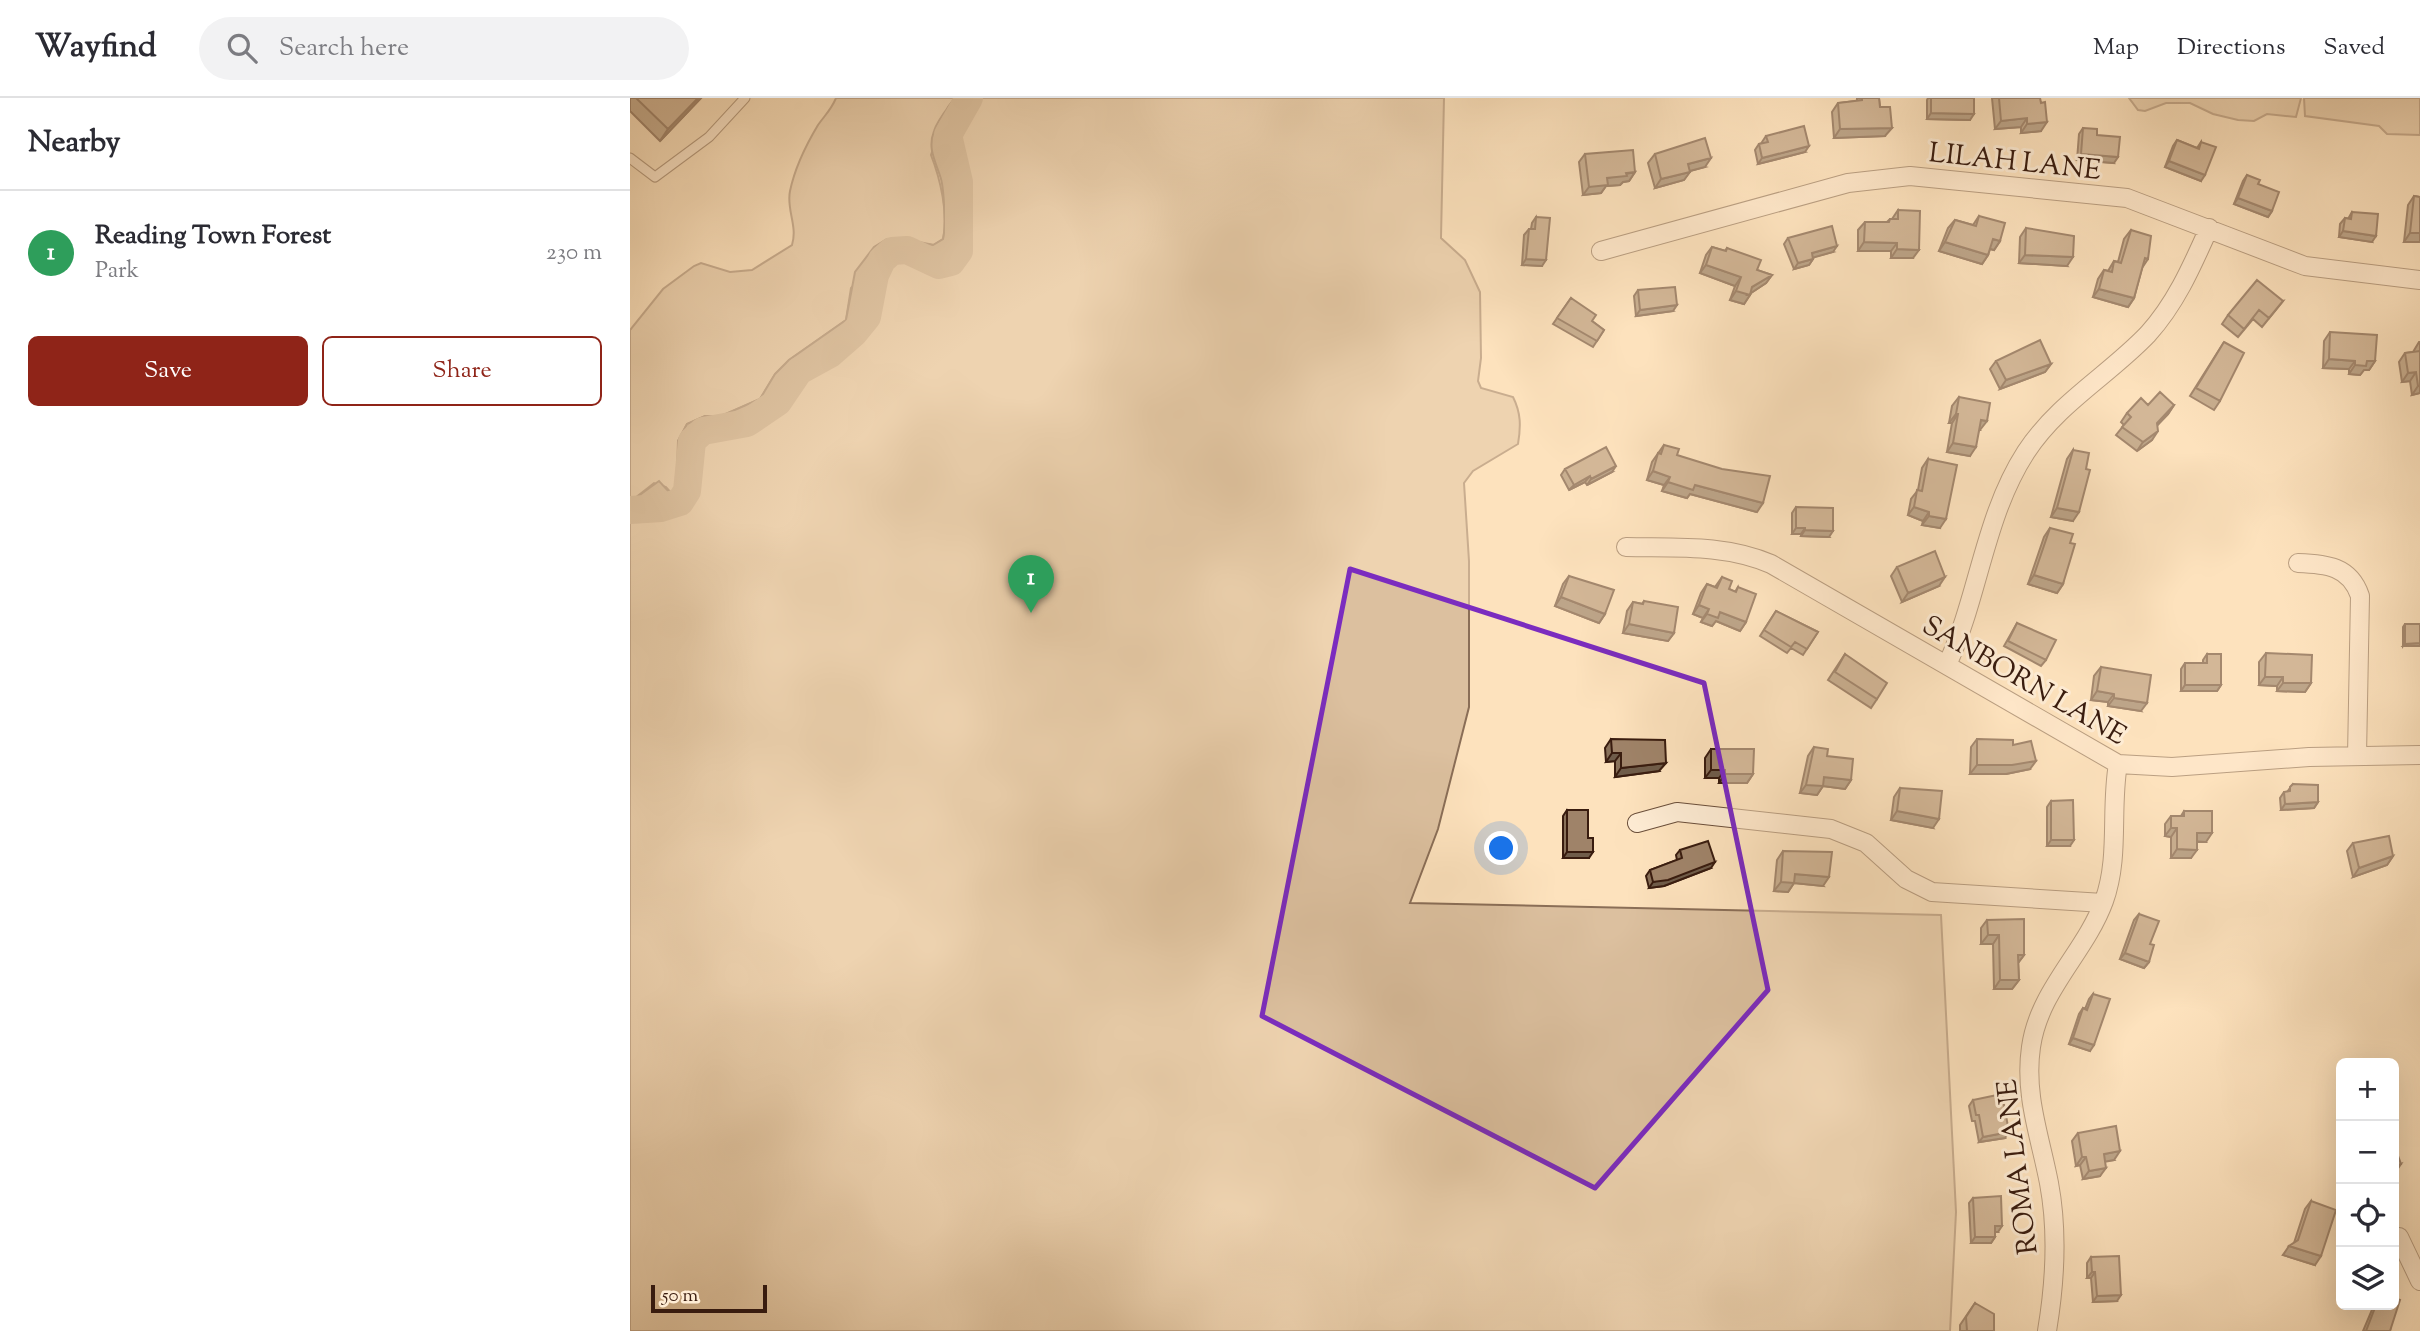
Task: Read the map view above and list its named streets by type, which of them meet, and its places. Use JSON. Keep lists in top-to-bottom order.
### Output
{
  "streets": {
    "street": ["LILAH LANE", "SANBORN LANE", "ROMA LANE"]
  },
  "crossings": [
    ["SANBORN LANE", "ROMA LANE"]
  ],
  "scale_bar": "50 m",
  "page": {
    "header": "Wayfind",
    "search": "Search here",
    "nav": ["Map", "Directions", "Saved"],
    "heading": "Nearby",
    "list": [
      {
        "mark": "1",
        "name": "Reading Town Forest",
        "note": "Park",
        "value": "230 m"
      }
    ],
    "buttons": ["Save", "Share"],
    "pins": "1",
    "map_buttons": ["+", "−"],
    "scale": "50 m"
  }
}
